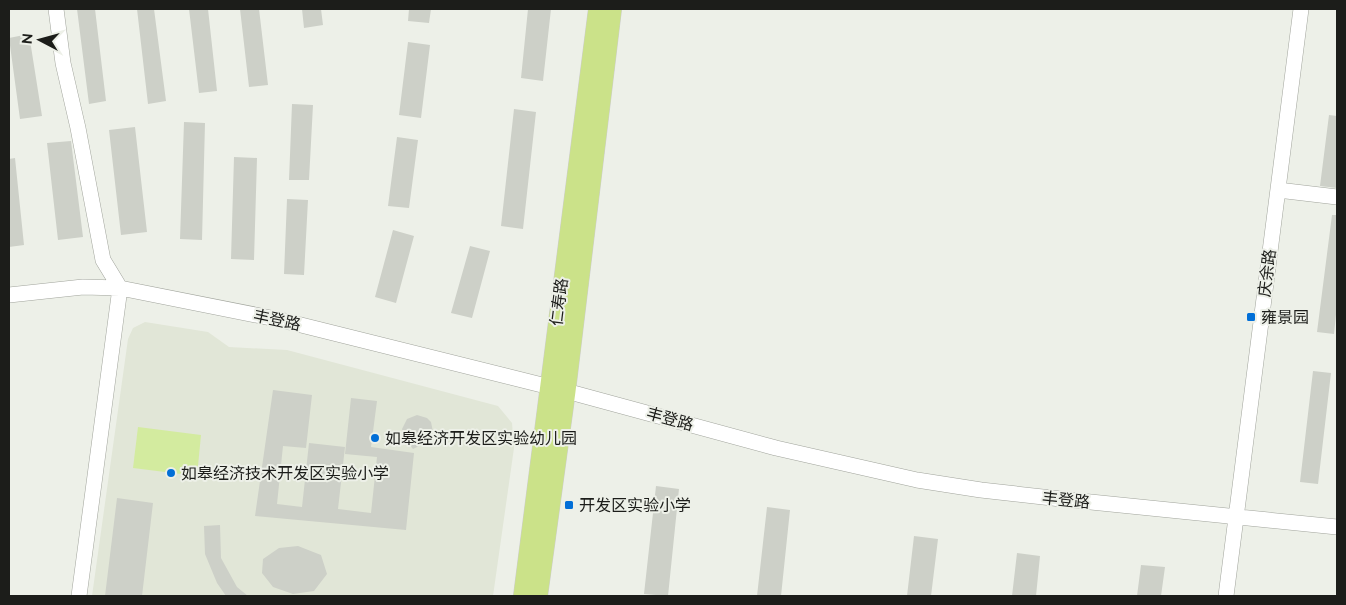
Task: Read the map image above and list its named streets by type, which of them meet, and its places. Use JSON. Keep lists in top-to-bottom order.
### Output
{
  "streets": {
    "main road": ["仁寿路"],
    "street": ["庆余路", "丰登路"]
  },
  "crossings": [
    ["庆余路", "丰登路"],
    ["仁寿路", "丰登路"]
  ],
  "places": {
    "transit": ["雍景园", "开发区实验小学"],
    "other": ["如皋经济开发区实验幼儿园", "如皋经济技术开发区实验小学"]
  },
  "north": "left"
}
